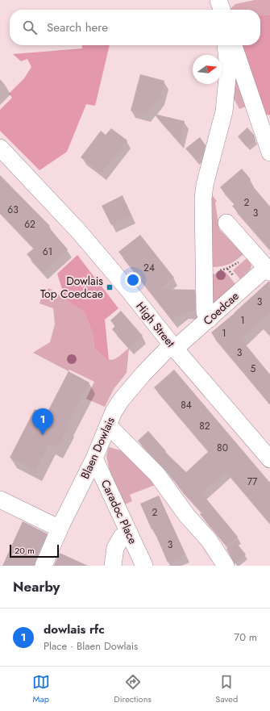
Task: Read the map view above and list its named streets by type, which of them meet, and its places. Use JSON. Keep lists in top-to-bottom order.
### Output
{
  "streets": {
    "street": [
      "Coedcae",
      "High Street",
      "Blaen Dowlais",
      "Caradoc Place"
    ]
  },
  "crossings": [
    ["Coedcae", "High Street"],
    ["Coedcae", "Blaen Dowlais"],
    ["High Street", "Blaen Dowlais"],
    ["Blaen Dowlais", "Caradoc Place"]
  ],
  "places": {
    "transit": ["Dowlais Top Coedcae"]
  },
  "house_numbers": [
    "2",
    "63",
    "3",
    "62",
    "61",
    "24",
    "3",
    "1",
    "1",
    "3",
    "5",
    "84",
    "82",
    "80",
    "77",
    "2",
    "3"
  ],
  "scale_bar": "20 m",
  "north": "right",
  "page": {
    "search": "Search here",
    "pins": "1",
    "scale": "20 m",
    "heading": "Nearby",
    "list": [
      {
        "mark": "1",
        "name": "dowlais rfc",
        "note": "Place · Blaen Dowlais",
        "value": "70 m"
      }
    ],
    "nav": ["Map", "Directions", "Saved"]
  }
}
